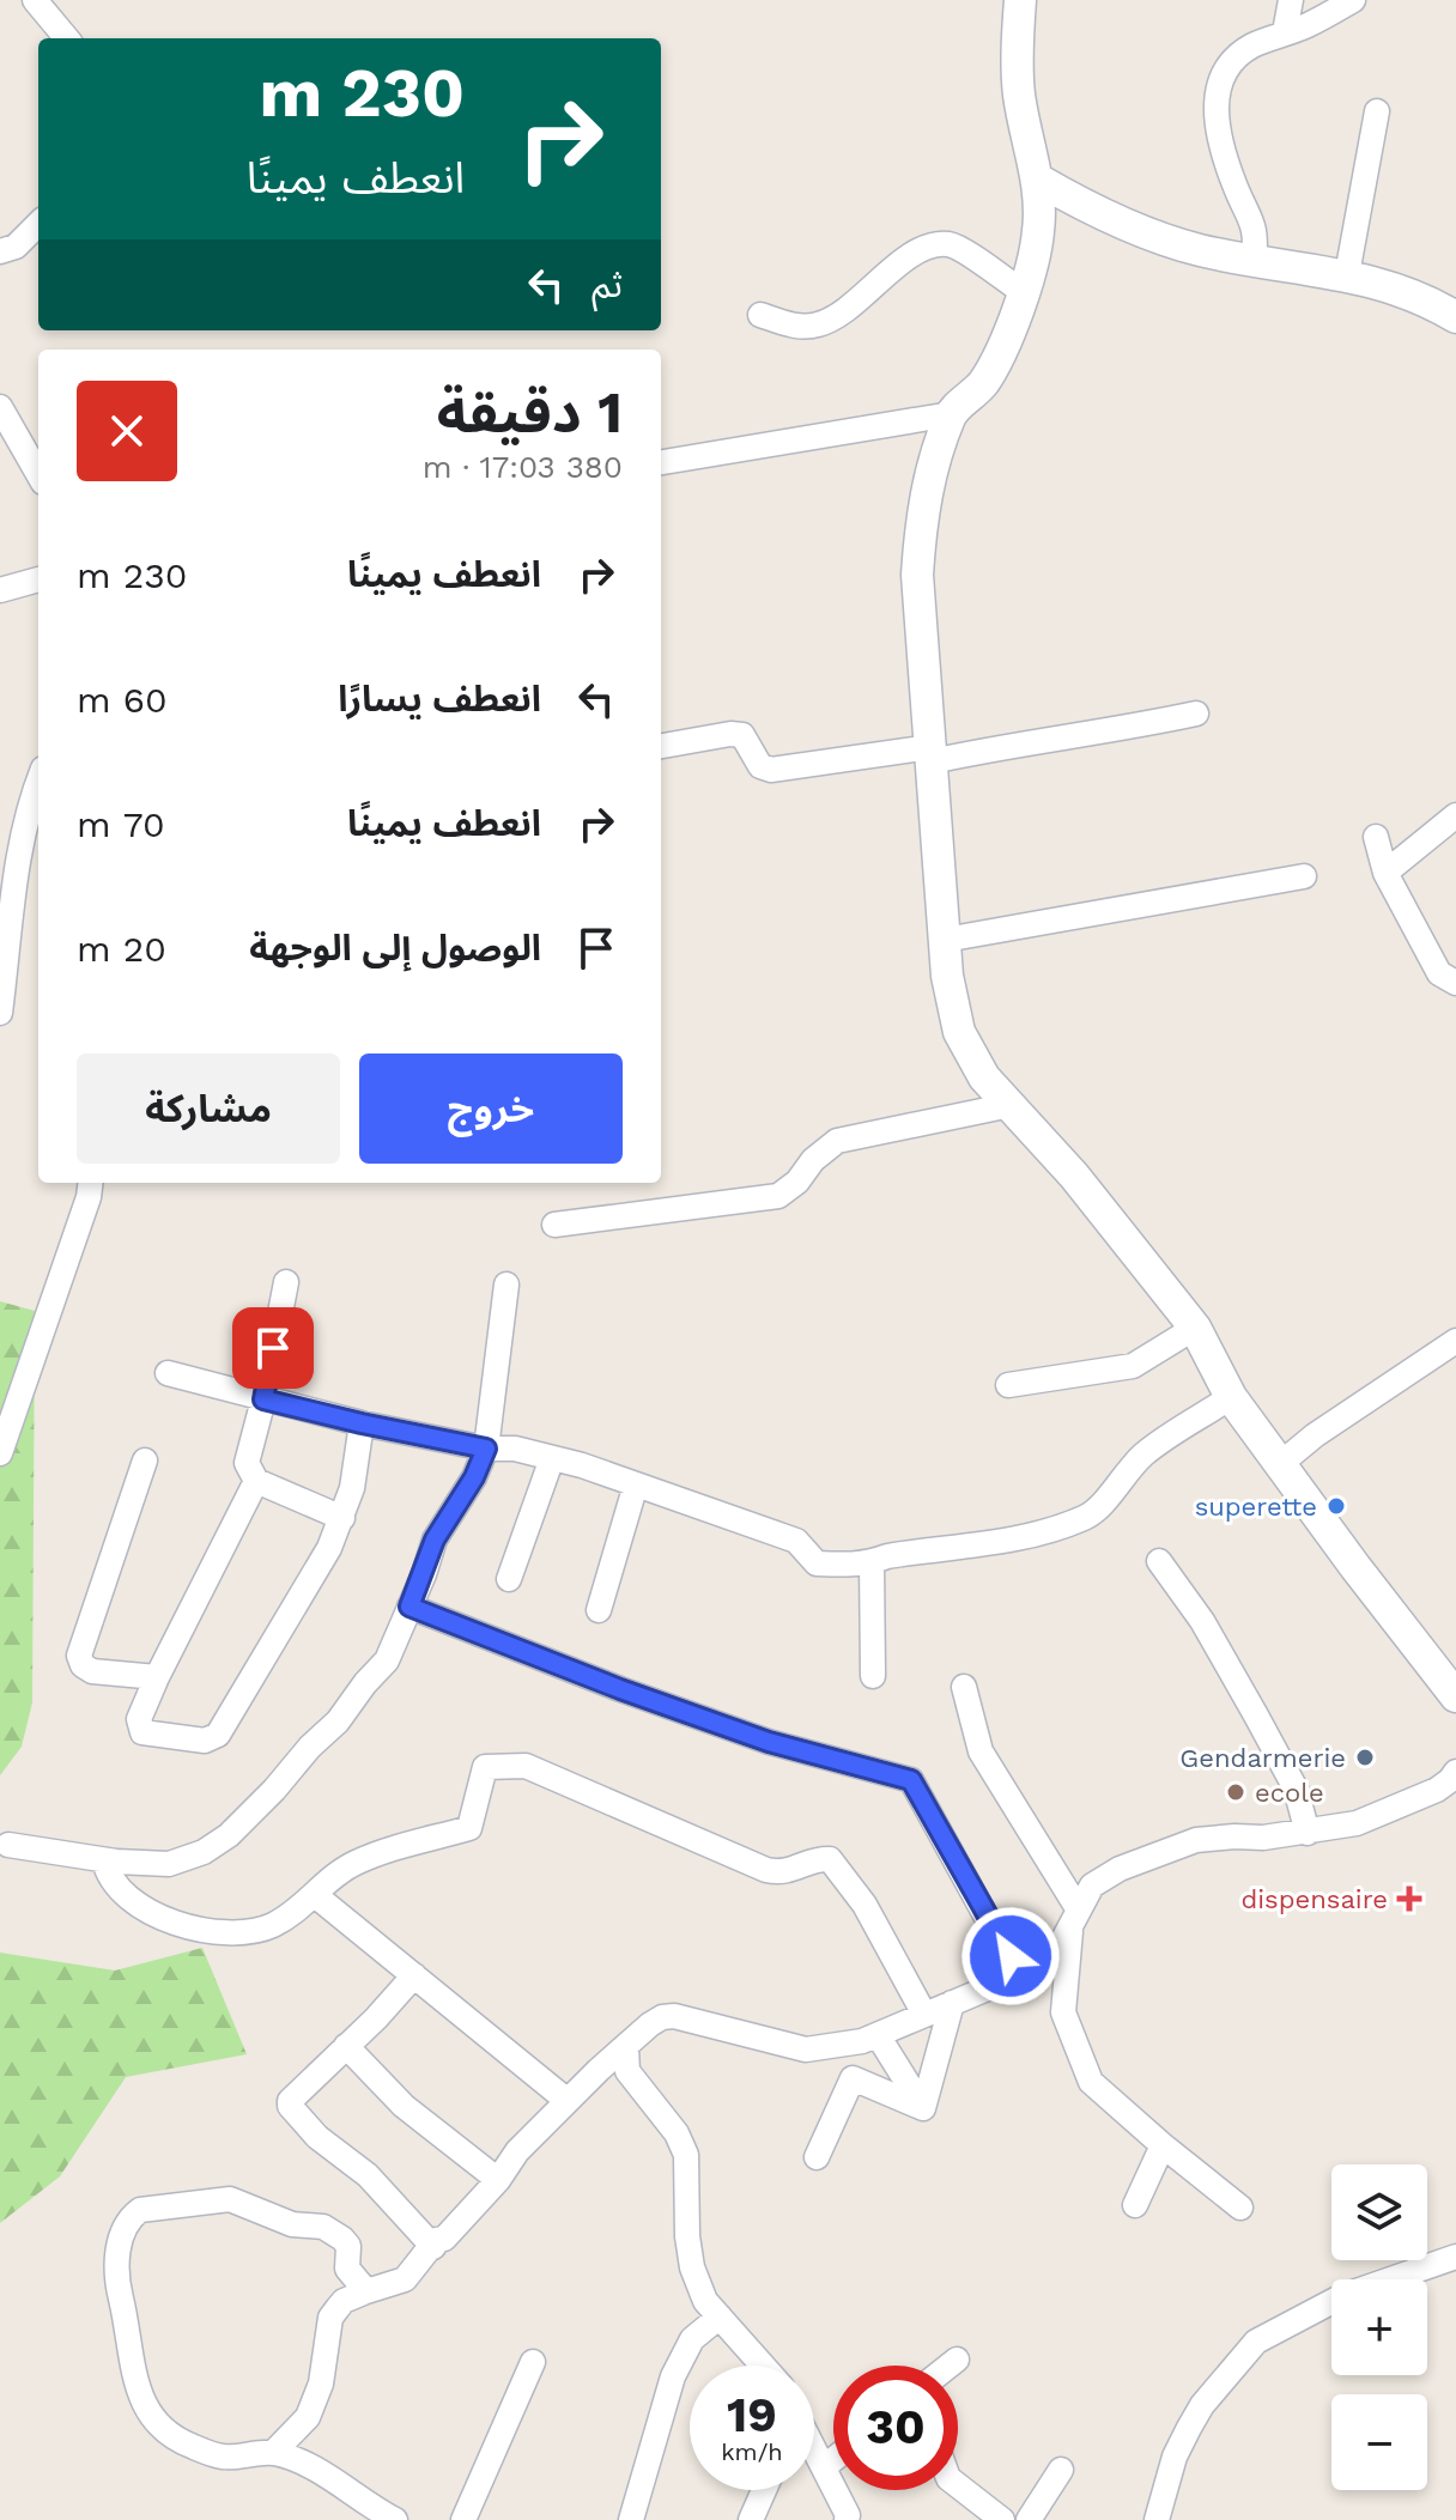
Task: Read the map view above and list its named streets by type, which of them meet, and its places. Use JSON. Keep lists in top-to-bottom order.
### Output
{
  "places": {
    "other": ["superette", "Gendarmerie", "ecole"],
    "health": ["dispensaire"]
  },
  "page": {
    "turn": ["230 m", "انعطف يمينًا"],
    "then": "ثم",
    "heading": ["1 دقيقة", "380 m · 17:03"],
    "list": [
      {
        "name": "انعطف يمينًا",
        "value": "230 m"
      },
      {
        "name": "انعطف يسارًا",
        "value": "60 m"
      },
      {
        "name": "انعطف يمينًا",
        "value": "70 m"
      },
      {
        "name": "الوصول إلى الوجهة",
        "value": "20 m"
      }
    ],
    "buttons": ["خروج", "مشاركة"],
    "map_buttons": ["+", "−"],
    "speed": "19 km/h",
    "limit": "30"
  }
}
